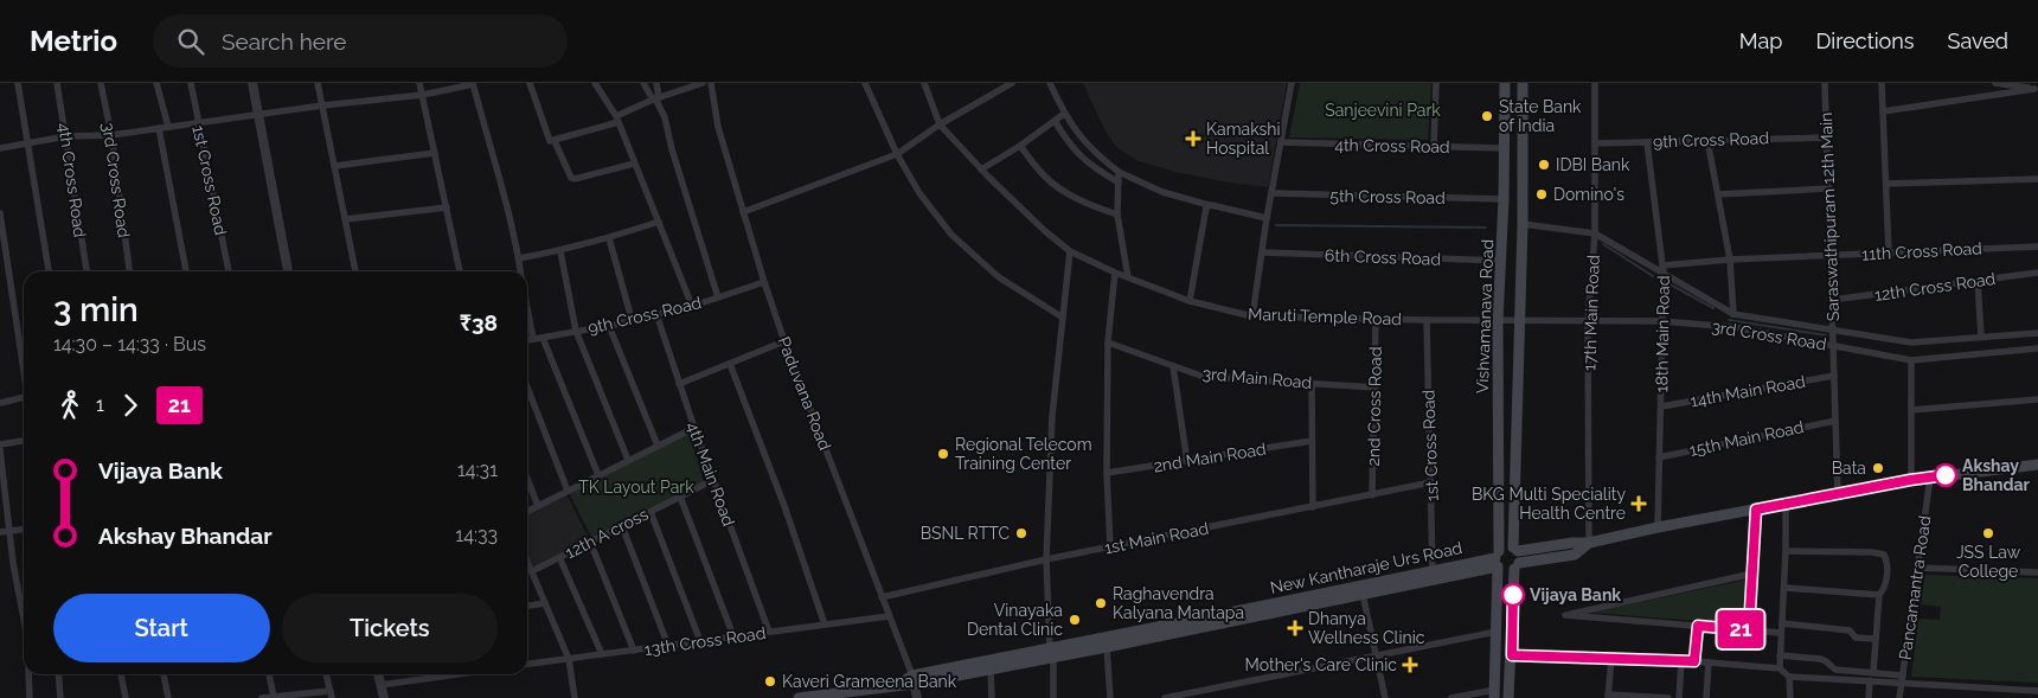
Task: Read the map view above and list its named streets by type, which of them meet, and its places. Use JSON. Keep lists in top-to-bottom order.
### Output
{
  "streets": {
    "main road": ["Vishvamanava Road", "New Kantharaje Urs Road"],
    "street": [
      "9th Cross Road",
      "4th Cross Road",
      "3rd Cross Road",
      "1st Cross Road",
      "5th Cross Road",
      "Saraswathipuram 12th Main",
      "11th Cross Road",
      "6th Cross Road",
      "12th Cross Road",
      "17th Main Road",
      "Maruti Temple Road",
      "18th Main Road",
      "3rd Main Road",
      "14th Main Road",
      "Paduvana Road",
      "2nd Cross Road",
      "15th Main Road",
      "2nd Main Road",
      "4th Main Road",
      "12th A cross",
      "1st Main Road",
      "Pancamantra Road",
      "13th Cross Road"
    ]
  },
  "crossings": [
    ["9th Cross Road", "Saraswathipuram 12th Main"],
    ["9th Cross Road", "17th Main Road"],
    ["9th Cross Road", "18th Main Road"],
    ["9th Cross Road", "Paduvana Road"],
    ["9th Cross Road", "4th Main Road"],
    ["4th Cross Road", "Vishvamanava Road"],
    ["3rd Cross Road", "Saraswathipuram 12th Main"],
    ["3rd Cross Road", "17th Main Road"],
    ["3rd Cross Road", "Maruti Temple Road"],
    ["3rd Cross Road", "Vishvamanava Road"],
    ["3rd Cross Road", "18th Main Road"],
    ["1st Cross Road", "Maruti Temple Road"],
    ["1st Cross Road", "1st Main Road"],
    ["1st Cross Road", "New Kantharaje Urs Road"],
    ["5th Cross Road", "Vishvamanava Road"],
    ["Saraswathipuram 12th Main", "11th Cross Road"],
    ["Saraswathipuram 12th Main", "12th Cross Road"],
    ["Saraswathipuram 12th Main", "14th Main Road"],
    ["Saraswathipuram 12th Main", "15th Main Road"],
    ["11th Cross Road", "18th Main Road"],
    ["6th Cross Road", "Vishvamanava Road"],
    ["Maruti Temple Road", "Vishvamanava Road"],
    ["Maruti Temple Road", "2nd Cross Road"],
    ["Vishvamanava Road", "New Kantharaje Urs Road"],
    ["18th Main Road", "14th Main Road"],
    ["18th Main Road", "15th Main Road"],
    ["3rd Main Road", "2nd Cross Road"],
    ["Paduvana Road", "1st Main Road"],
    ["Paduvana Road", "New Kantharaje Urs Road"],
    ["Paduvana Road", "13th Cross Road"],
    ["2nd Cross Road", "1st Main Road"],
    ["4th Main Road", "12th A cross"],
    ["4th Main Road", "13th Cross Road"]
  ],
  "parks": ["Sanjeevini Park", "TK Layout Park"],
  "places": {
    "other": [
      "State Bank of India",
      "IDBI Bank",
      "Domino's",
      "Regional Telecom Training Center",
      "Bata",
      "Akshay Bhandar",
      "BSNL RTTC",
      "JSS Law College",
      "Vijaya Bank",
      "Raghavendra Kalyana Mantapa",
      "Vinayaka Dental Clinic",
      "Kaveri Grameena Bank"
    ],
    "health": [
      "Kamakshi Hospital",
      "BKG Multi Speciality Health Centre",
      "Dhanya Wellness Clinic",
      "Mother's Care Clinic"
    ]
  },
  "lines": ["bus line 21"],
  "page": {
    "header": "Metrio",
    "search": "Search here",
    "nav": ["Map", "Directions", "Saved"],
    "on_map": "21",
    "heading": ["3 min", "14:30 – 14:33 · Bus", "₹38"],
    "legs": ["1", "21"],
    "list": [
      {
        "name": "Vijaya Bank",
        "value": "14:31"
      },
      {
        "name": "Akshay Bhandar",
        "value": "14:33"
      }
    ],
    "buttons": ["Start", "Tickets"]
  }
}
